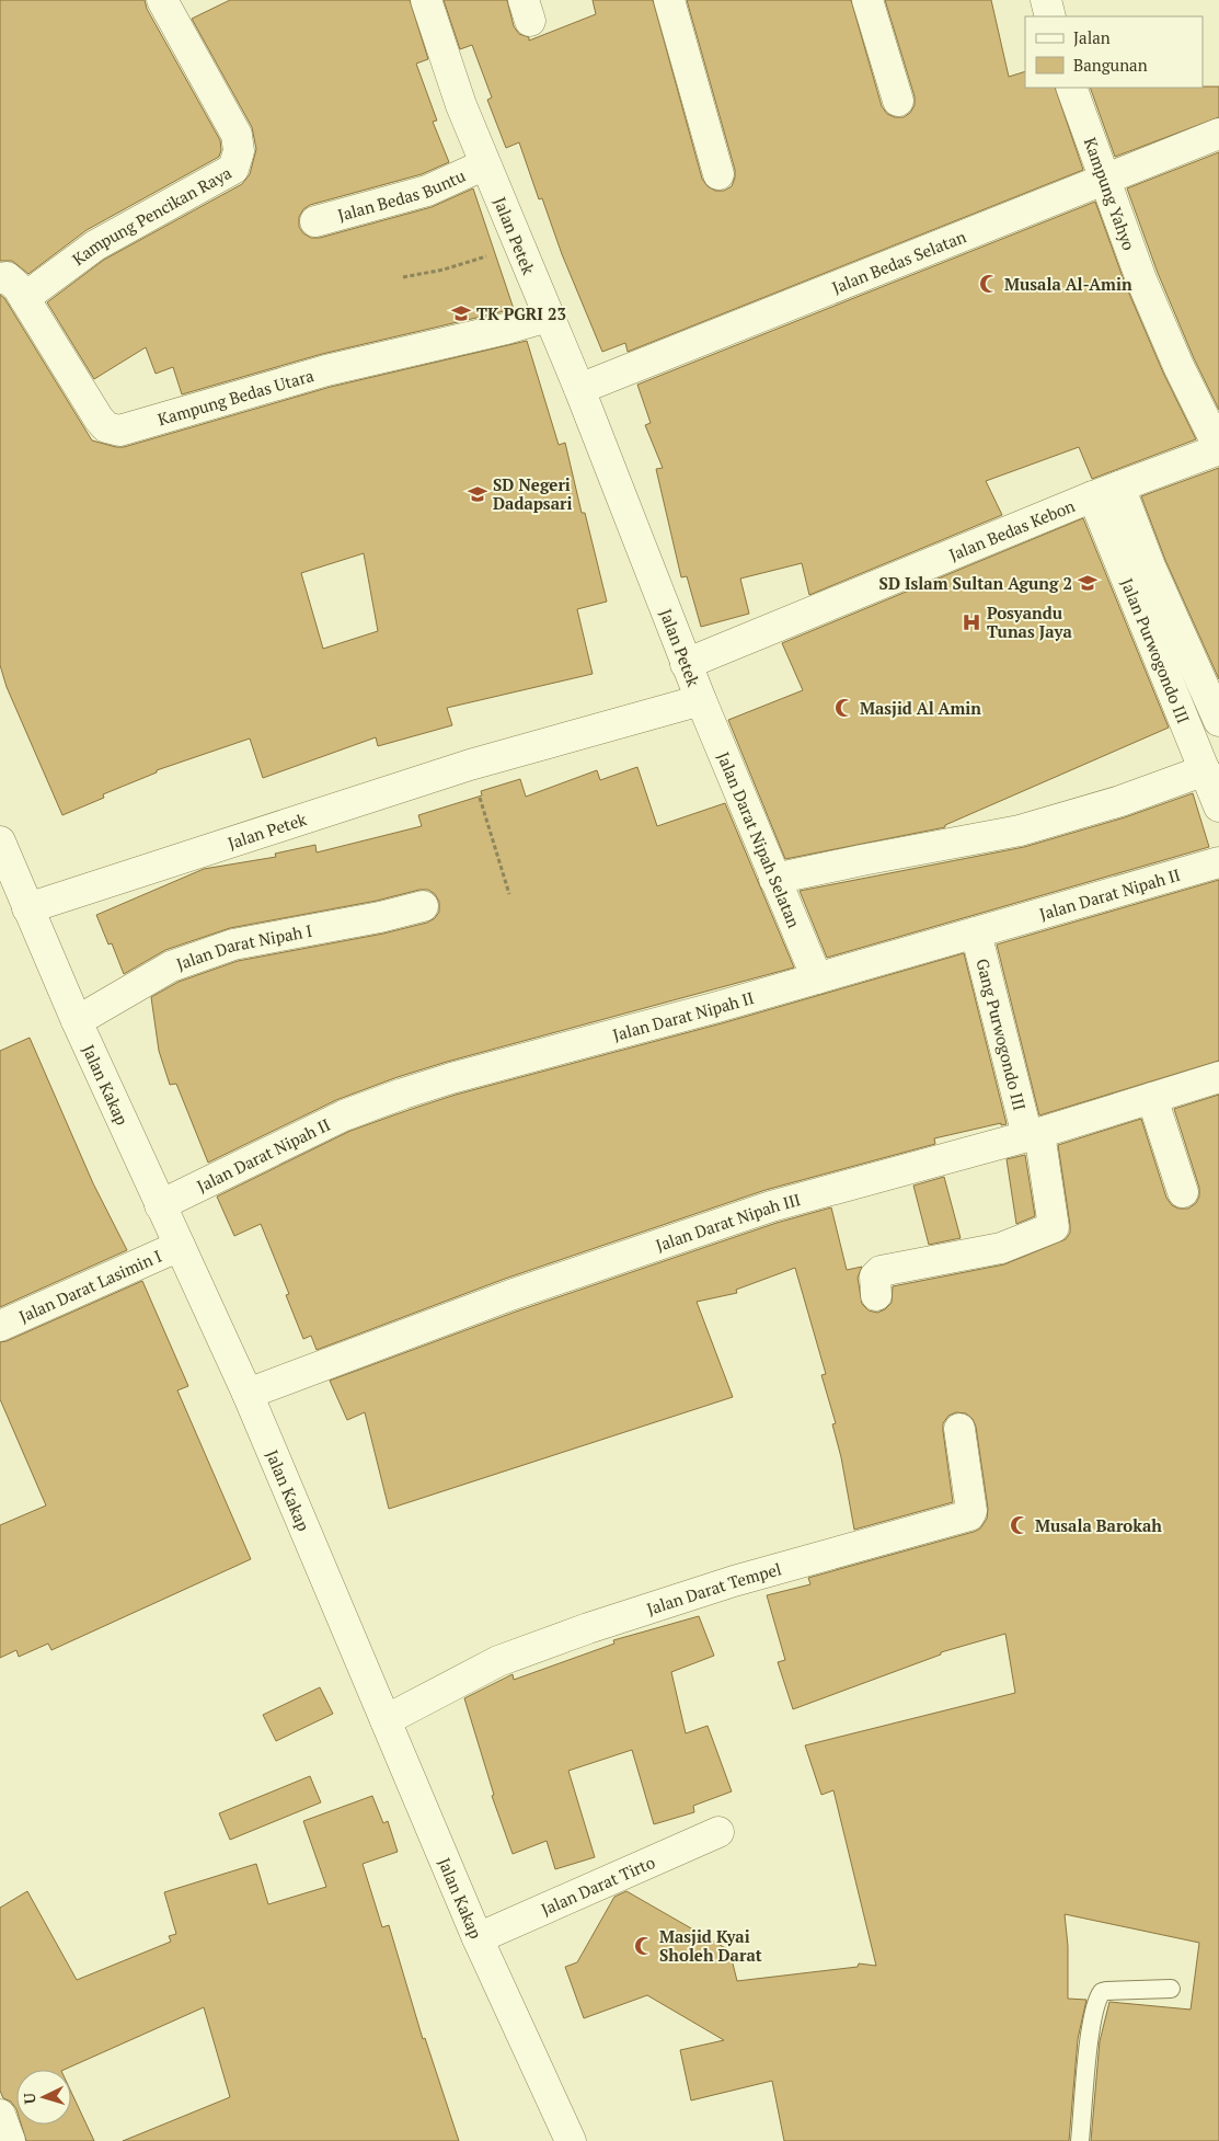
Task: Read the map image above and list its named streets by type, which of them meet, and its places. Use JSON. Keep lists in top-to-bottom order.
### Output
{
  "streets": {
    "street": [
      "Kampung Yahyo",
      "Jalan Bedas Buntu",
      "Kampung Pencikan Raya",
      "Jalan Petek",
      "Jalan Bedas Selatan",
      "Kampung Bedas Utara",
      "Jalan Bedas Kebon",
      "Jalan Purwogondo III",
      "Jalan Darat Nipah Selatan",
      "Jalan Darat Nipah II",
      "Jalan Darat Nipah I",
      "Gang Purwogondo III",
      "Jalan Kakap",
      "Jalan Darat Nipah III",
      "Jalan Darat Lasimin I",
      "Jalan Darat Tempel",
      "Jalan Darat Tirto"
    ]
  },
  "crossings": [
    ["Kampung Yahyo", "Jalan Bedas Selatan"],
    ["Kampung Yahyo", "Jalan Bedas Kebon"],
    ["Jalan Bedas Buntu", "Jalan Petek"],
    ["Kampung Pencikan Raya", "Kampung Bedas Utara"],
    ["Jalan Petek", "Jalan Bedas Selatan"],
    ["Jalan Petek", "Kampung Bedas Utara"],
    ["Jalan Petek", "Jalan Bedas Kebon"],
    ["Jalan Petek", "Jalan Darat Nipah Selatan"],
    ["Jalan Petek", "Jalan Kakap"],
    ["Jalan Bedas Kebon", "Jalan Purwogondo III"],
    ["Jalan Darat Nipah Selatan", "Jalan Darat Nipah II"],
    ["Jalan Darat Nipah II", "Gang Purwogondo III"],
    ["Jalan Darat Nipah II", "Jalan Kakap"],
    ["Jalan Darat Nipah I", "Jalan Kakap"],
    ["Gang Purwogondo III", "Jalan Darat Nipah III"],
    ["Jalan Kakap", "Jalan Darat Nipah III"],
    ["Jalan Kakap", "Jalan Darat Lasimin I"],
    ["Jalan Kakap", "Jalan Darat Tempel"],
    ["Jalan Kakap", "Jalan Darat Tirto"]
  ],
  "places": {
    "mosque": [
      "Musala Al-Amin",
      "Masjid Al Amin",
      "Musala Barokah",
      "Masjid Kyai Sholeh Darat"
    ],
    "school or university": ["TK PGRI 23", "SD Negeri Dadapsari", "SD Islam Sultan Agung 2"],
    "hospital": ["Posyandu Tunas Jaya"]
  },
  "legend": ["Jalan", "Bangunan"],
  "north": "left"
}
